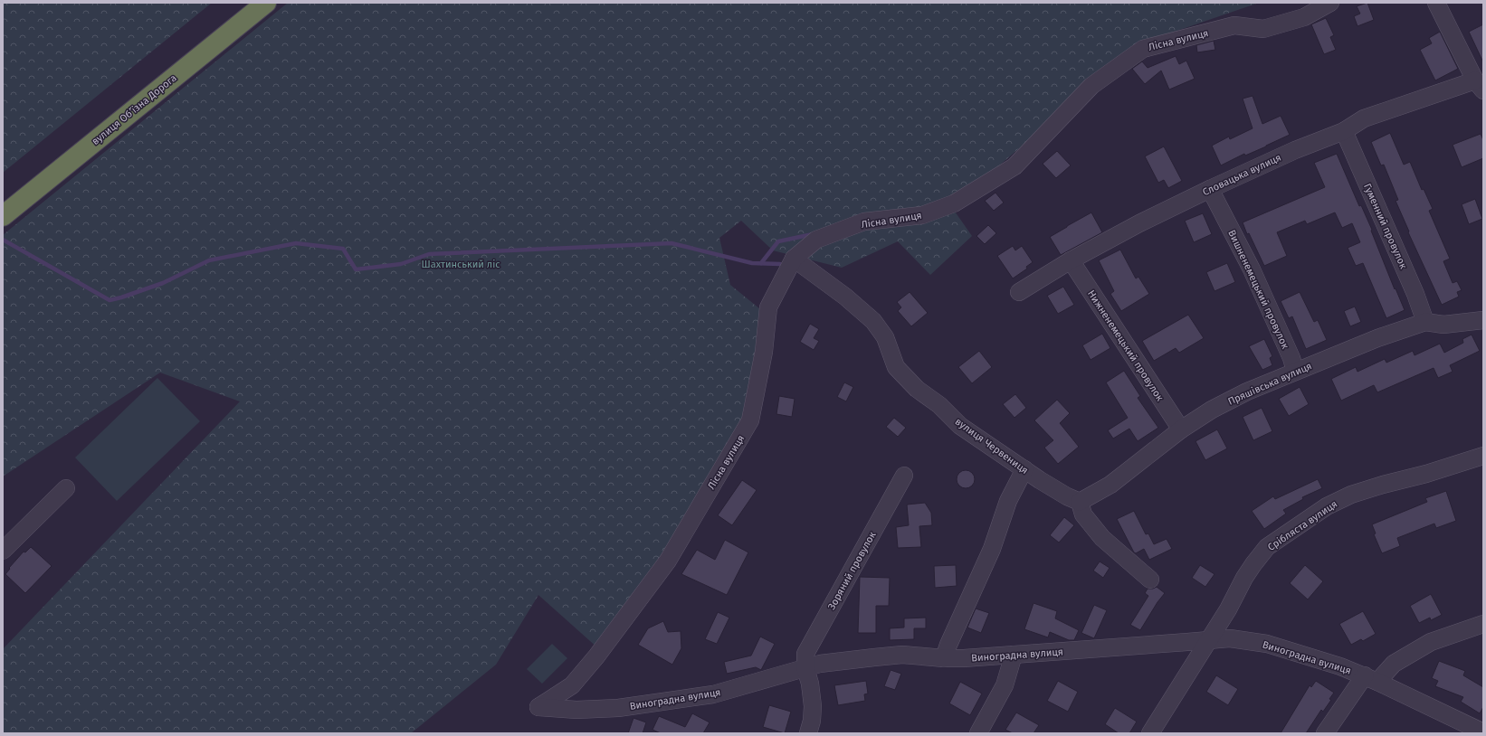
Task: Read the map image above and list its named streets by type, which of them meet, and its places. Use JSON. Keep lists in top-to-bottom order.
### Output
{
  "streets": {
    "highway": ["вулиця Обʼїзна Дорога"],
    "street": [
      "Лісна вулиця",
      "Словацька вулиця",
      "Гуменний провулок",
      "Вишненемецький провулок",
      "Нижненемецький провулок",
      "Пряшівська вулиця",
      "вулиця Червениця",
      "Срібляста вулиця",
      "Зоряний провулок",
      "Виноградна вулиця"
    ]
  },
  "crossings": [
    ["Лісна вулиця", "вулиця Червениця"],
    ["Лісна вулиця", "Виноградна вулиця"],
    ["Словацька вулиця", "Гуменний провулок"],
    ["Словацька вулиця", "Вишненемецький провулок"],
    ["Словацька вулиця", "Нижненемецький провулок"],
    ["Гуменний провулок", "Пряшівська вулиця"],
    ["Вишненемецький провулок", "Пряшівська вулиця"],
    ["Нижненемецький провулок", "Пряшівська вулиця"],
    ["Пряшівська вулиця", "вулиця Червениця"],
    ["Срібляста вулиця", "Виноградна вулиця"],
    ["Зоряний провулок", "Виноградна вулиця"]
  ],
  "parks": ["Шахтинський ліс"]
}
